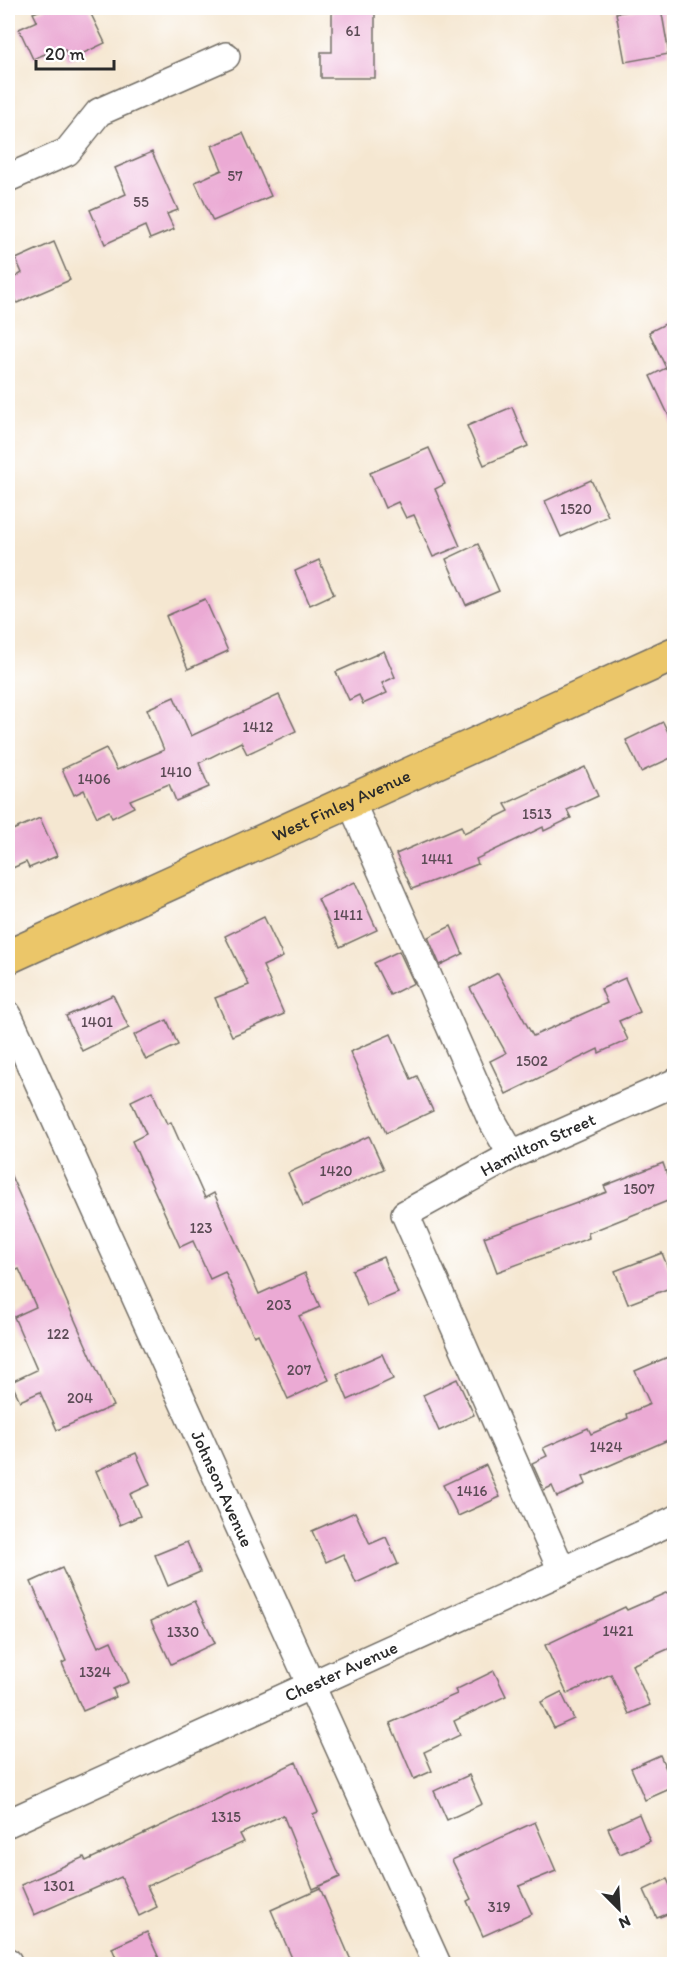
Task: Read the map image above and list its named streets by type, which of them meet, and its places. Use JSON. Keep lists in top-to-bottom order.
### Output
{
  "streets": {
    "main road": ["West Finley Avenue"],
    "street": ["Hamilton Street", "Johnson Avenue", "Chester Avenue"]
  },
  "crossings": [
    ["Hamilton Street", "Chester Avenue"],
    ["Johnson Avenue", "Chester Avenue"]
  ],
  "house_numbers": [
    "61",
    "57",
    "55",
    "1520",
    "1412",
    "1410",
    "1406",
    "1513",
    "1441",
    "1411",
    "1401",
    "1502",
    "1420",
    "1507",
    "123",
    "203",
    "122",
    "207",
    "204",
    "1424",
    "1416",
    "1421",
    "1330",
    "1324",
    "1315",
    "1301",
    "319"
  ],
  "scale_bar": "20 m",
  "north": "bottom right"
}
